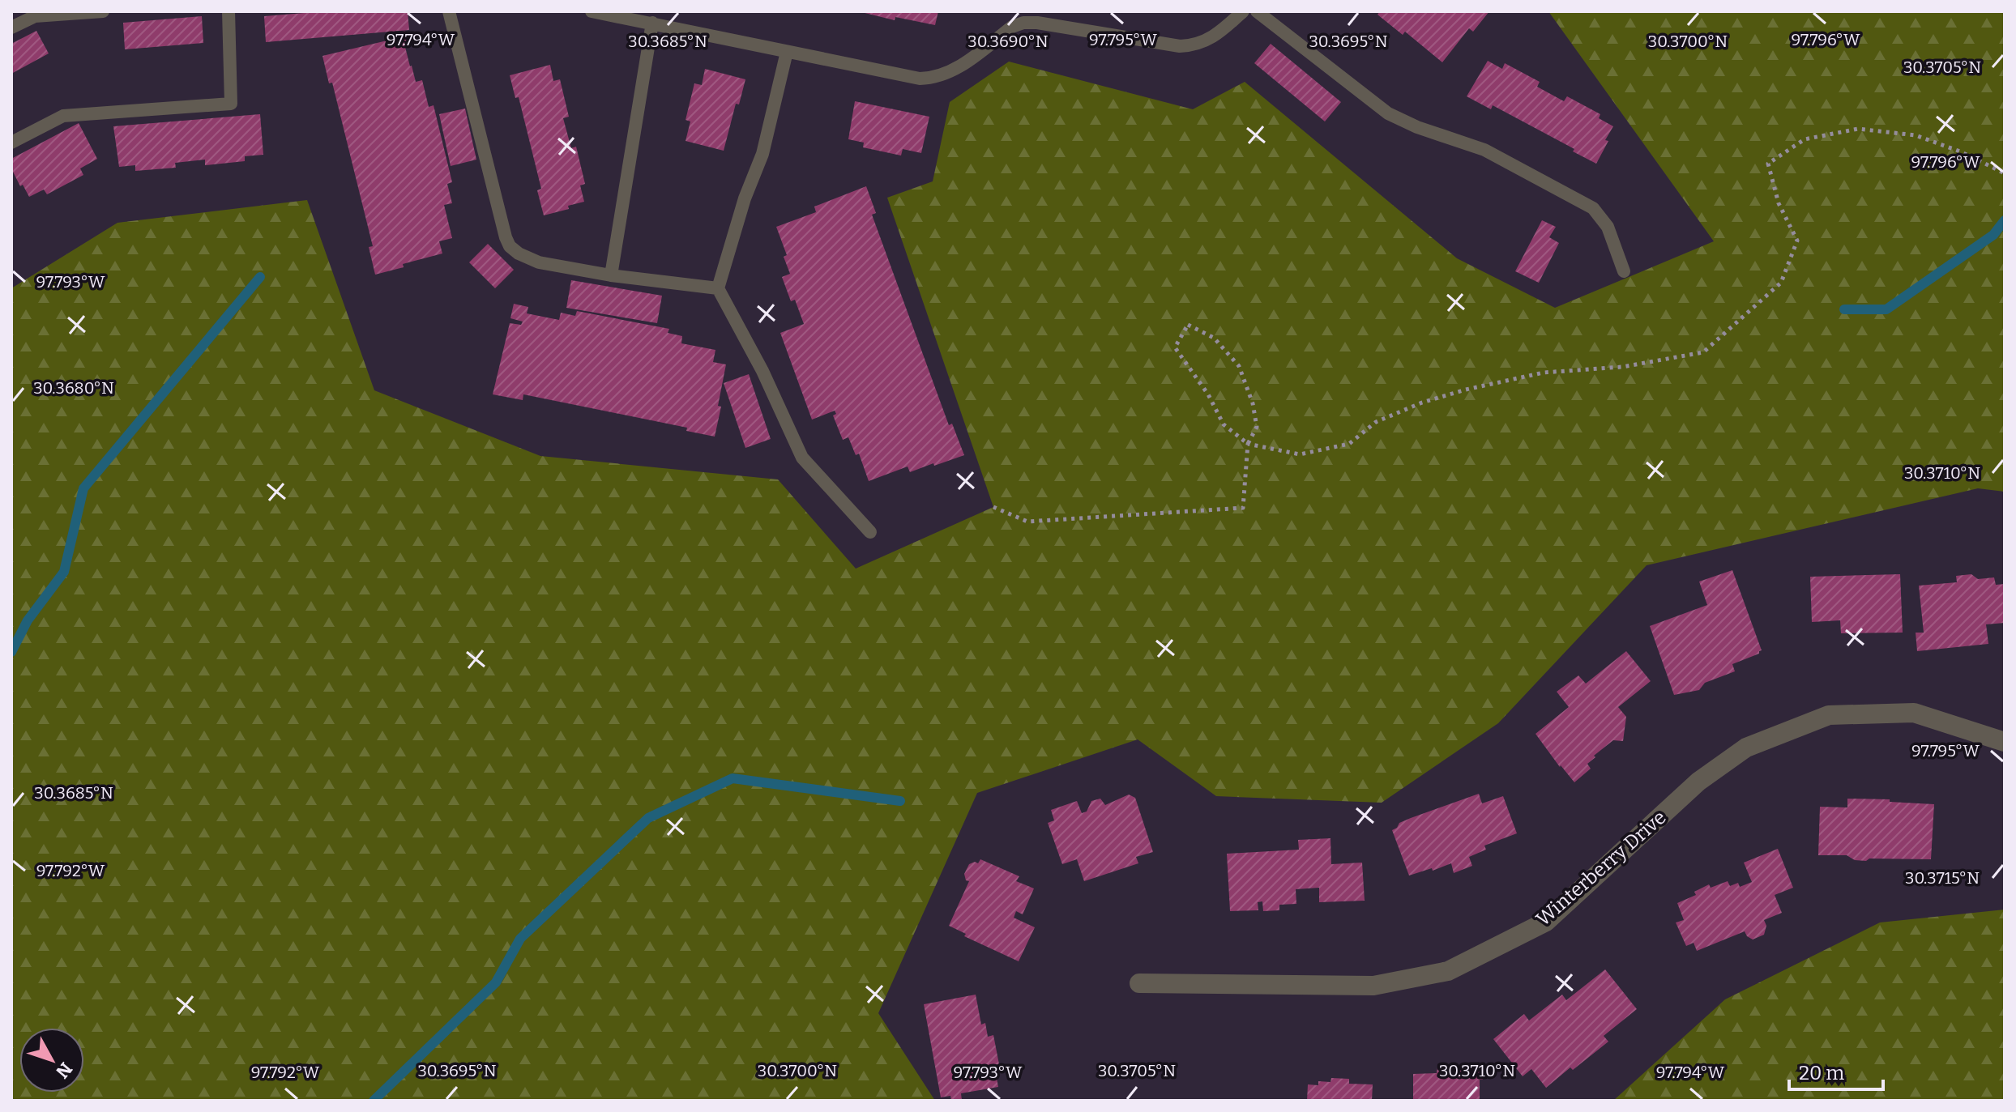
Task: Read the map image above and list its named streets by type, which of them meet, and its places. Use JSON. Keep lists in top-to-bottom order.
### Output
{
  "streets": {
    "street": ["Winterberry Drive"]
  },
  "scale_bar": "20 m",
  "north": "bottom right",
  "coordinates": [
    "97.794°W",
    "97.795°W",
    "97.796°W",
    "30.3685°N",
    "30.3690°N",
    "30.3695°N",
    "30.3700°N",
    "30.3705°N",
    "97.793°W",
    "30.3680°N",
    "30.3710°N",
    "97.792°W",
    "30.3715°N"
  ]
}
